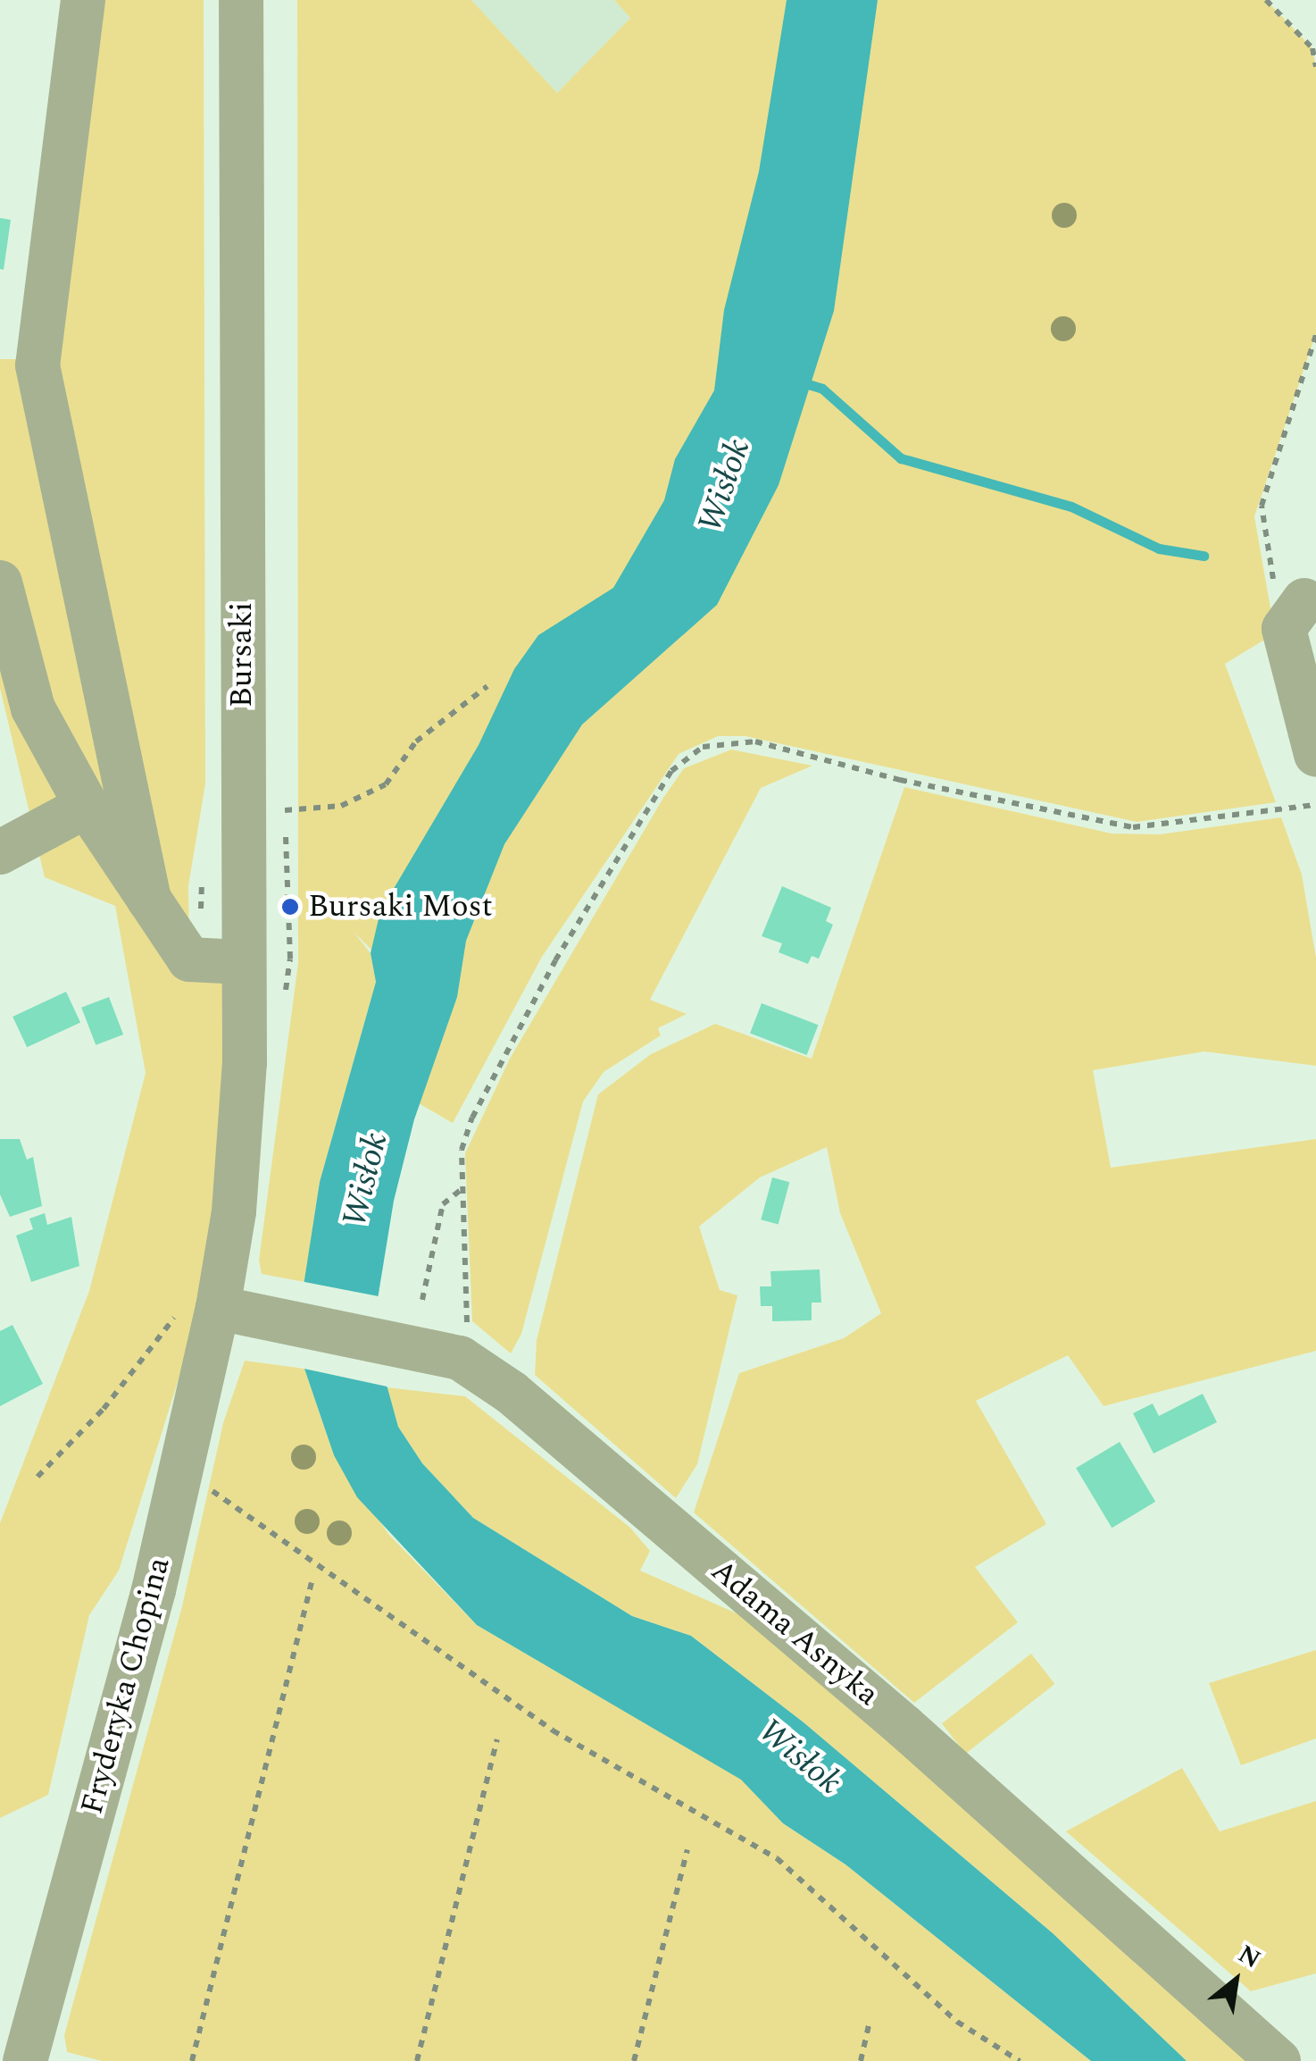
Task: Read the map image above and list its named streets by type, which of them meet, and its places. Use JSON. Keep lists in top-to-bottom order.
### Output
{
  "streets": {
    "street": ["Bursaki", "Adama Asnyka", "Fryderyka Chopina"]
  },
  "crossings": [
    ["Bursaki", "Adama Asnyka"],
    ["Bursaki", "Fryderyka Chopina"],
    ["Adama Asnyka", "Fryderyka Chopina"]
  ],
  "water": ["Wisłok"],
  "places": ["Bursaki Most"],
  "north": "top right"
}
